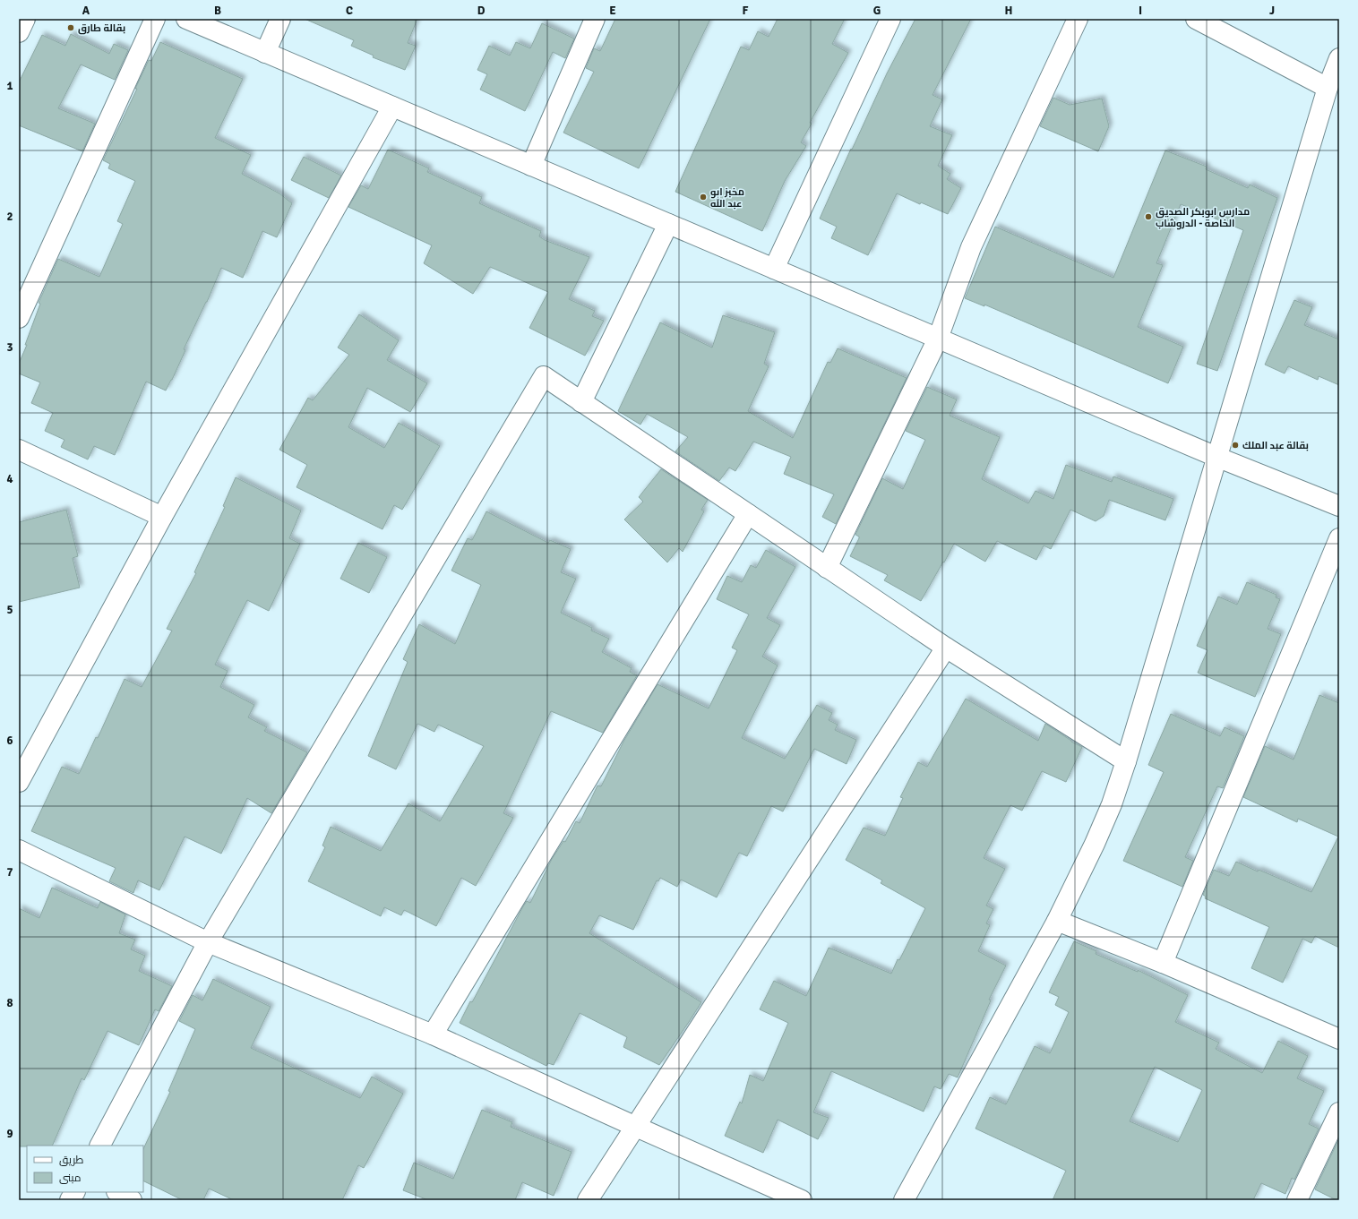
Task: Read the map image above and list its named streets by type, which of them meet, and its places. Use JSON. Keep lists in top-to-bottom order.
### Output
{
  "places": [
    "بقالة طارق",
    "مخبز ابو عبد الله",
    "مدارس ابوبكر الصديق الخاصة - الدروشاب",
    "بقالة عبد الملك"
  ],
  "legend": ["طريق", "مبنى"],
  "grid": {
    "columns": [
      "A",
      "B",
      "C",
      "D",
      "E",
      "F",
      "G",
      "H",
      "I",
      "J"
    ],
    "rows": [
      "1",
      "2",
      "3",
      "4",
      "5",
      "6",
      "7",
      "8",
      "9"
    ]
  }
}
